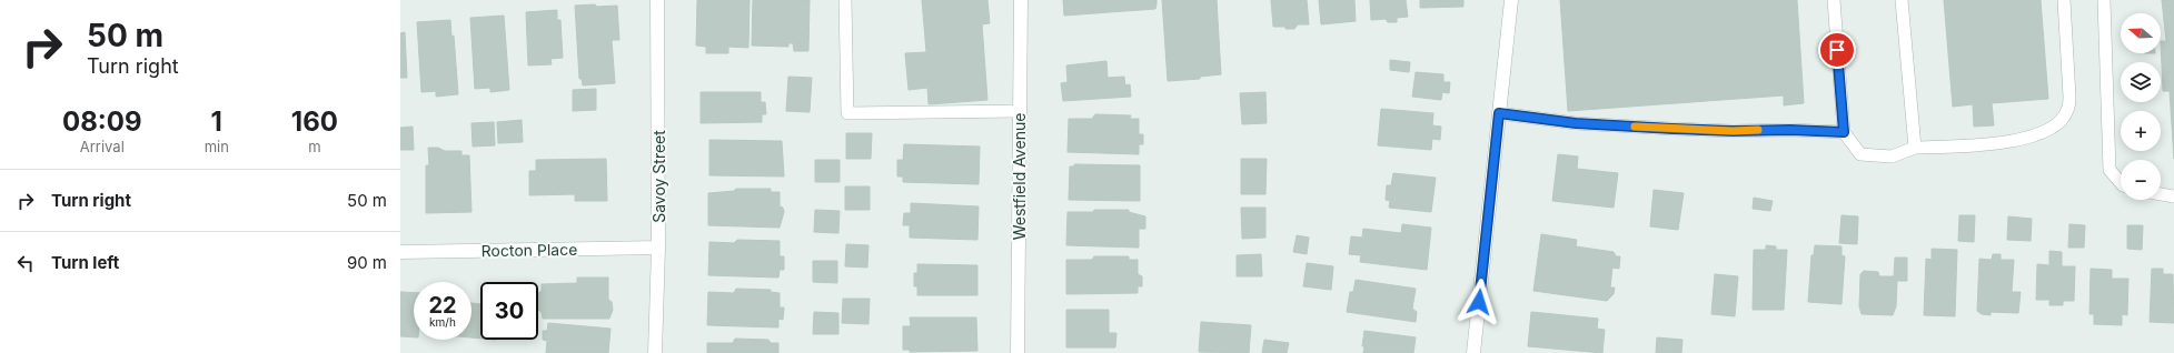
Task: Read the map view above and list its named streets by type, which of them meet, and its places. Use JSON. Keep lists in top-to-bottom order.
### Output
{
  "streets": {
    "street": ["Savoy Street", "Westfield Avenue", "Rocton Place"]
  },
  "crossings": [
    ["Savoy Street", "Rocton Place"]
  ],
  "north": "left",
  "page": {
    "turn": ["50 m", "Turn right"],
    "map_buttons": ["+", "−"],
    "eta": [
      "08:09",
      "Arrival",
      "1",
      "min",
      "160",
      "m"
    ],
    "list": [
      {
        "name": "Turn right",
        "value": "50 m"
      },
      {
        "name": "Turn left",
        "value": "90 m"
      }
    ],
    "speed": "22 km/h",
    "limit": "30"
  }
}
